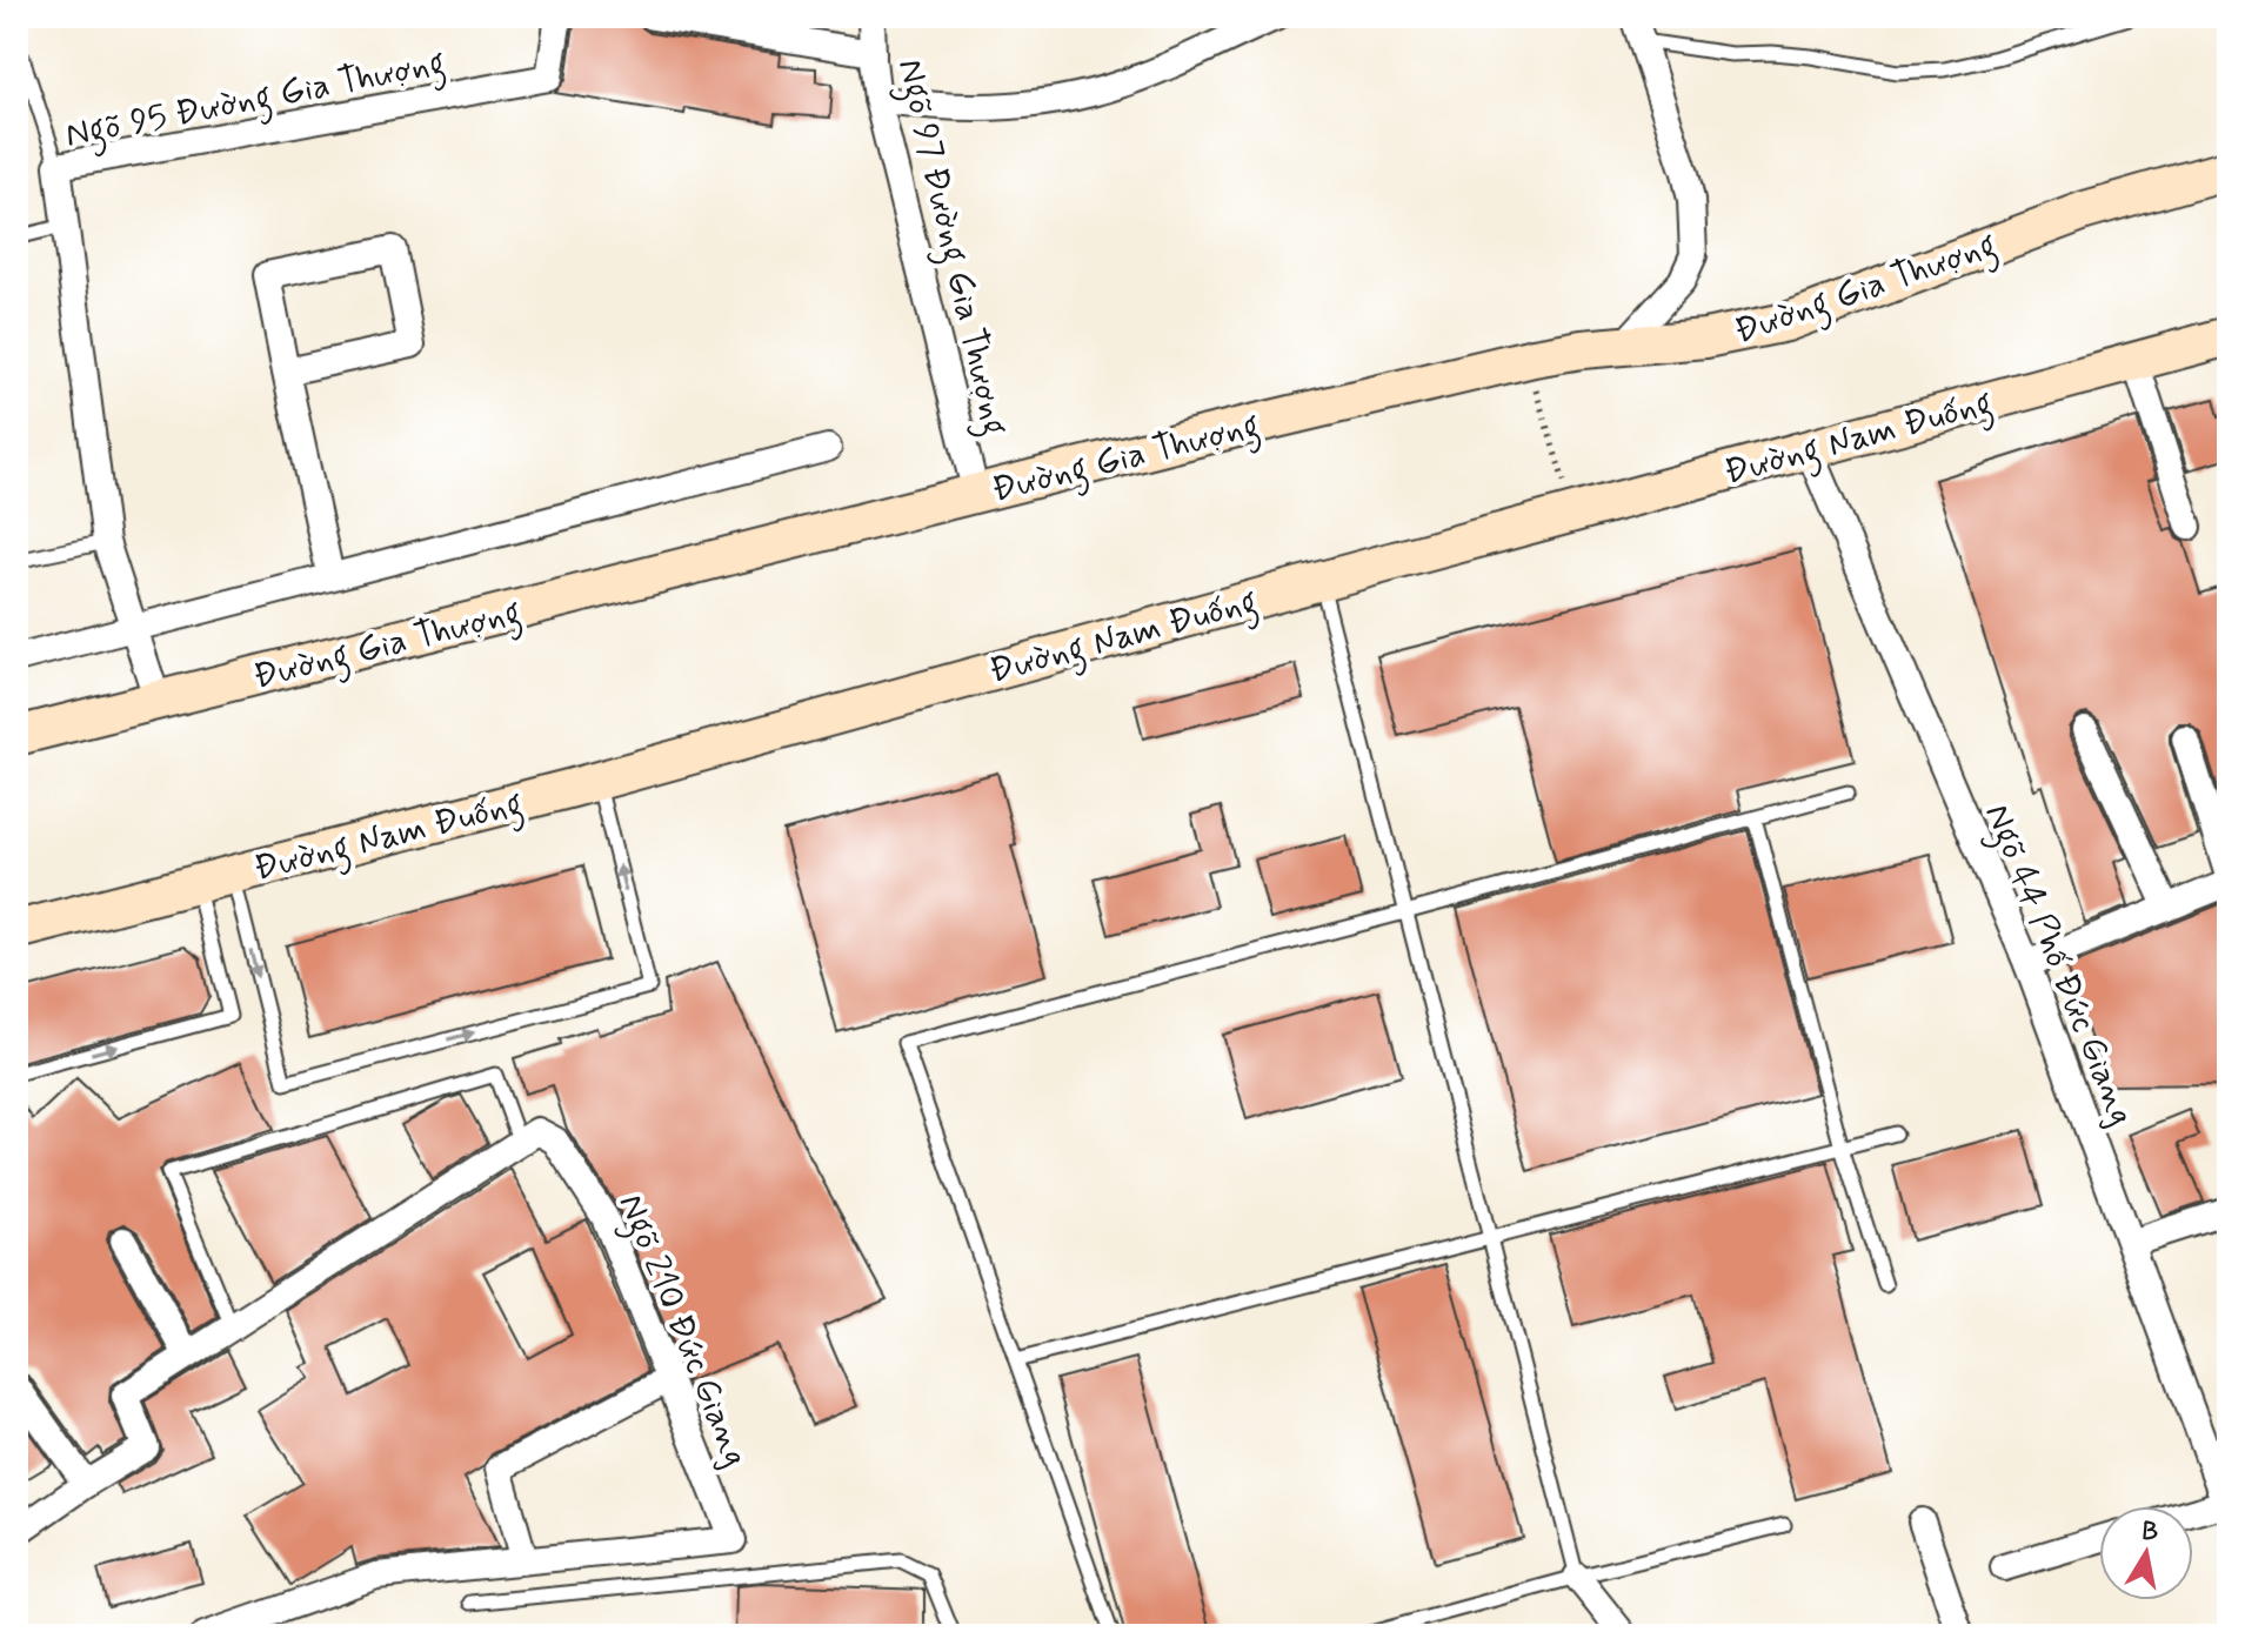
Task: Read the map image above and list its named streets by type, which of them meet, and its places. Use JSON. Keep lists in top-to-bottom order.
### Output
{
  "streets": {
    "main road": ["Đường Gia Thượng", "Đường Nam Đuống"],
    "street": [
      "Ngõ 95 Đường Gia Thượng",
      "Ngõ 97 Đường Gia Thượng",
      "Ngõ 44 Phố Đức Giang",
      "Ngõ 210 Đức Giang"
    ]
  },
  "crossings": [
    ["Ngõ 95 Đường Gia Thượng", "Đường Gia Thượng"],
    ["Ngõ 97 Đường Gia Thượng", "Đường Gia Thượng"],
    ["Đường Nam Đuống", "Ngõ 44 Phố Đức Giang"]
  ],
  "north": "top"
}
